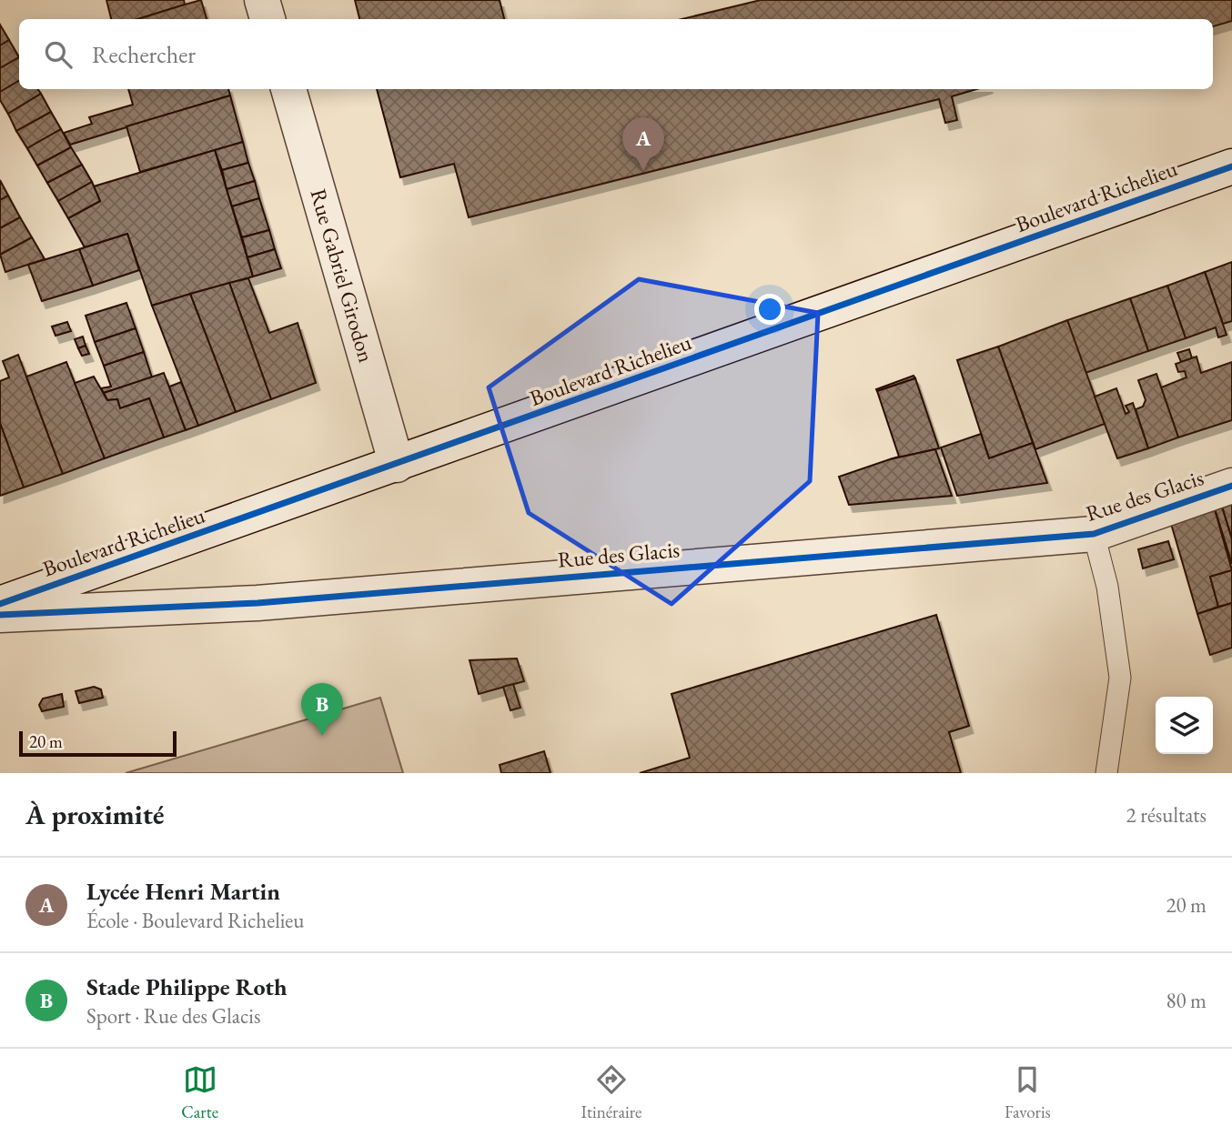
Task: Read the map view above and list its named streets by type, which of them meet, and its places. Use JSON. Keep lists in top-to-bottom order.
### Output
{
  "streets": {
    "street": ["Boulevard Richelieu", "Rue Gabriel Girodon", "Rue des Glacis"]
  },
  "crossings": [
    ["Boulevard Richelieu", "Rue Gabriel Girodon"]
  ],
  "scale_bar": "20 m",
  "page": {
    "search": "Rechercher",
    "pins": ["A", "B"],
    "scale": "20 m",
    "heading": ["À proximité", "2 résultats"],
    "list": [
      {
        "mark": "A",
        "name": "Lycée Henri Martin",
        "note": "École · Boulevard Richelieu",
        "value": "20 m"
      },
      {
        "mark": "B",
        "name": "Stade Philippe Roth",
        "note": "Sport · Rue des Glacis",
        "value": "80 m"
      }
    ],
    "nav": ["Carte", "Itinéraire", "Favoris"]
  }
}
